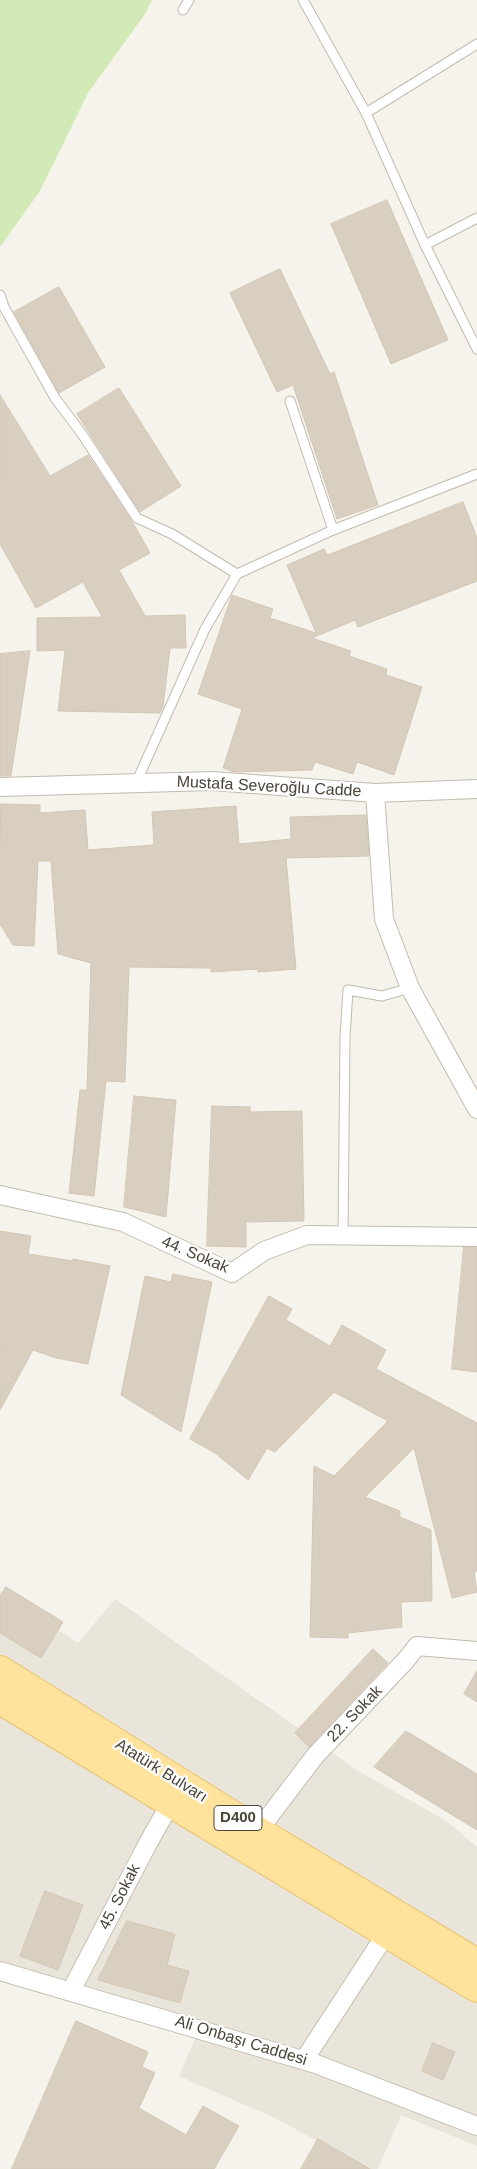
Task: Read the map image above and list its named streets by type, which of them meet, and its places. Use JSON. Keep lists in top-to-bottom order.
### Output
{
  "streets": {
    "main road": ["Atatürk Bulvarı", "D400"],
    "street": [
      "Mustafa Severoğlu Cadde",
      "44. Sokak",
      "22. Sokak",
      "45. Sokak",
      "Ali Onbaşı Caddesi"
    ]
  },
  "crossings": [
    ["22. Sokak", "Atatürk Bulvarı"],
    ["Atatürk Bulvarı", "45. Sokak"],
    ["45. Sokak", "Ali Onbaşı Caddesi"]
  ]
}
